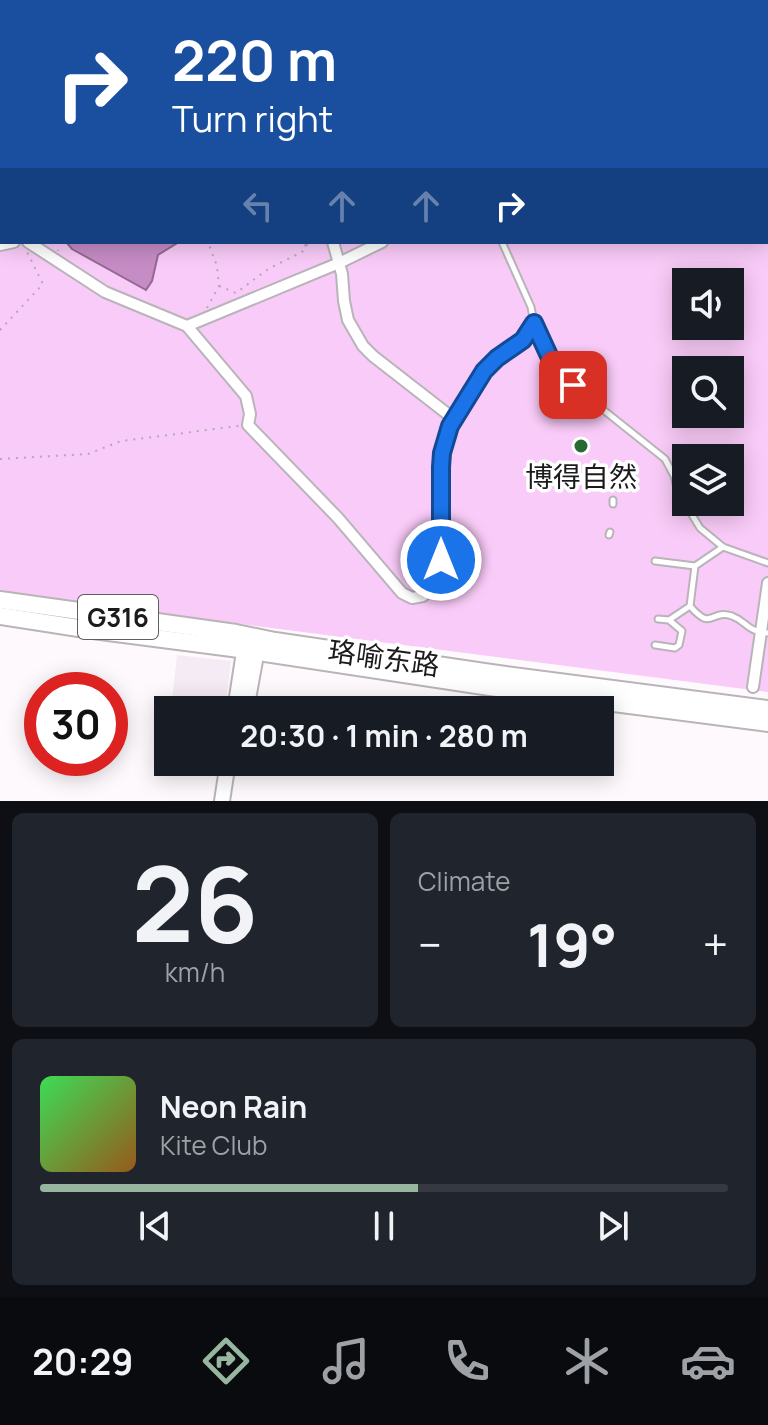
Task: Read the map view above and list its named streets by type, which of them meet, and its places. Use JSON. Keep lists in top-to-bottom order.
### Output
{
  "streets": {
    "highway": ["G316", "珞喻东路"]
  },
  "places": ["博得自然"],
  "page": {
    "turn": ["220 m", "Turn right"],
    "limit": "30",
    "trip": "20:30 · 1 min · 280 m",
    "tile": [
      ["26", "km/h"],
      "Climate"
    ],
    "heat": ["−", "19°", "+"],
    "song": ["Neon Rain", "Kite Club"],
    "tabs": "20:29"
  }
}
